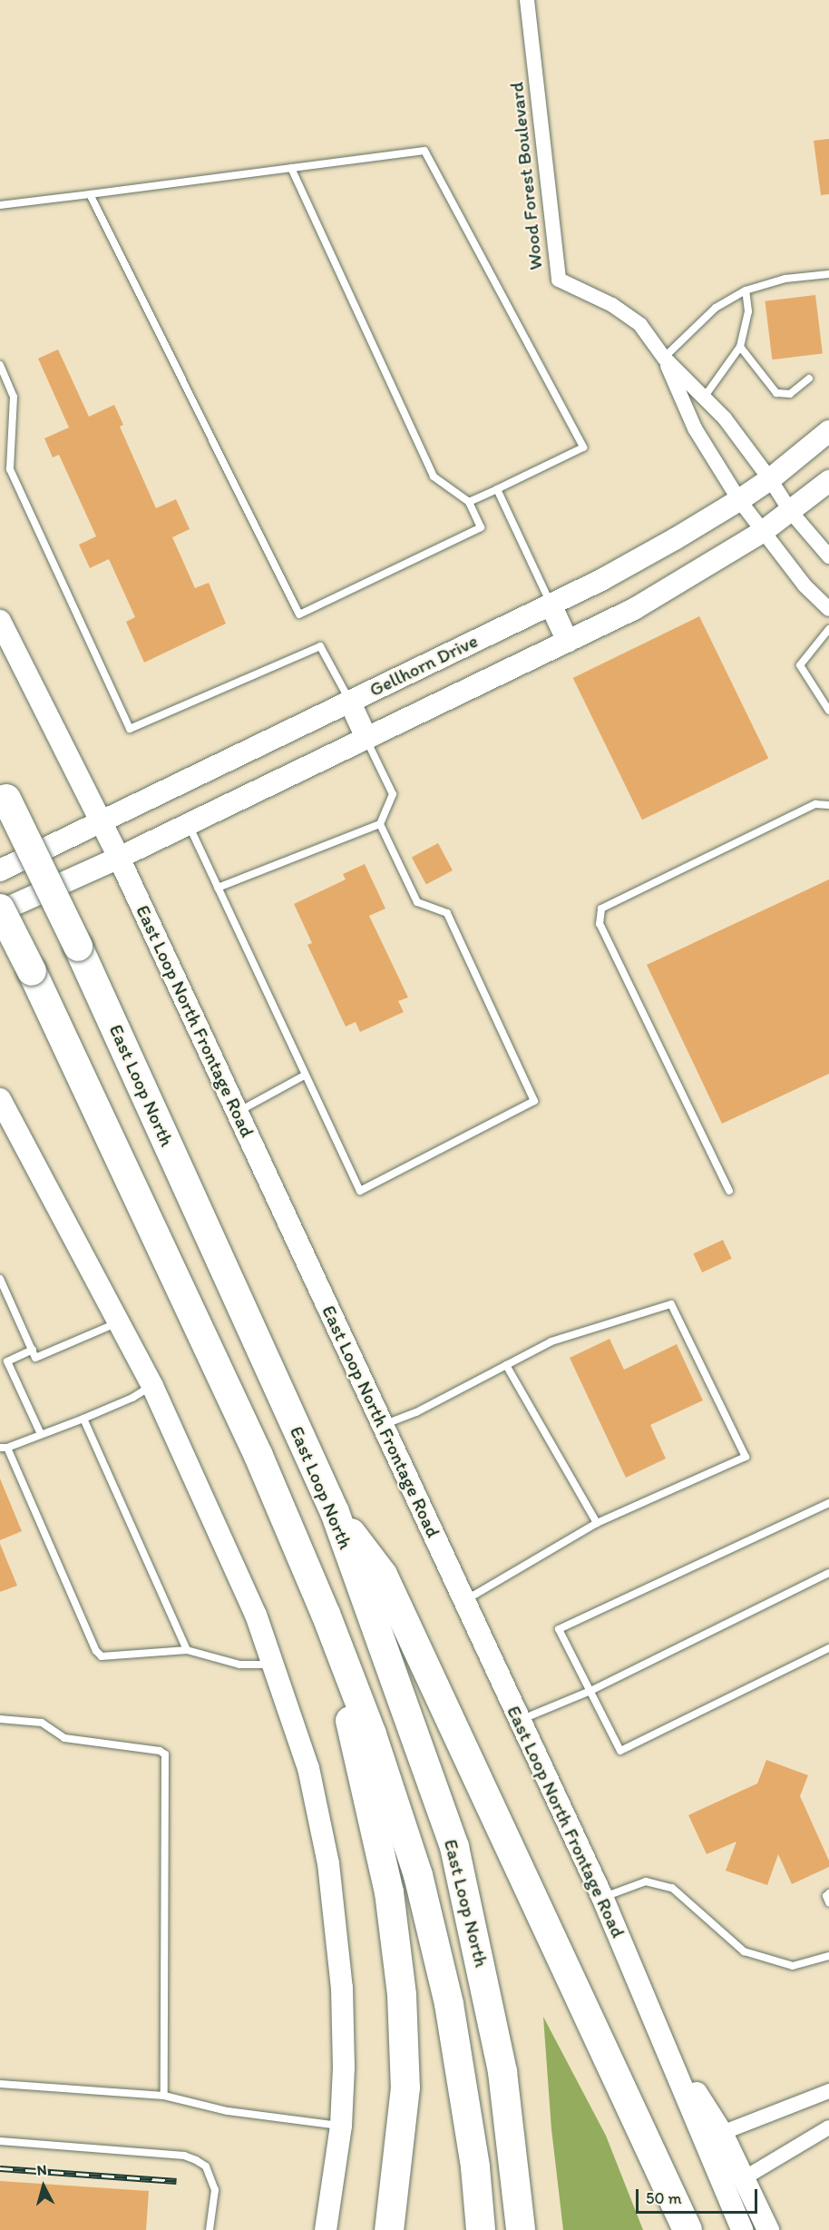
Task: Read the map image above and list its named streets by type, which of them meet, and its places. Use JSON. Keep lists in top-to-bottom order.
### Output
{
  "streets": {
    "highway": ["East Loop North"],
    "main road": ["Gellhorn Drive", "East Loop North Frontage Road"],
    "street": ["Wood Forest Boulevard"]
  },
  "crossings": [
    ["Wood Forest Boulevard", "Gellhorn Drive"],
    ["Gellhorn Drive", "East Loop North Frontage Road"]
  ],
  "scale_bar": "50 m",
  "north": "top"
}
